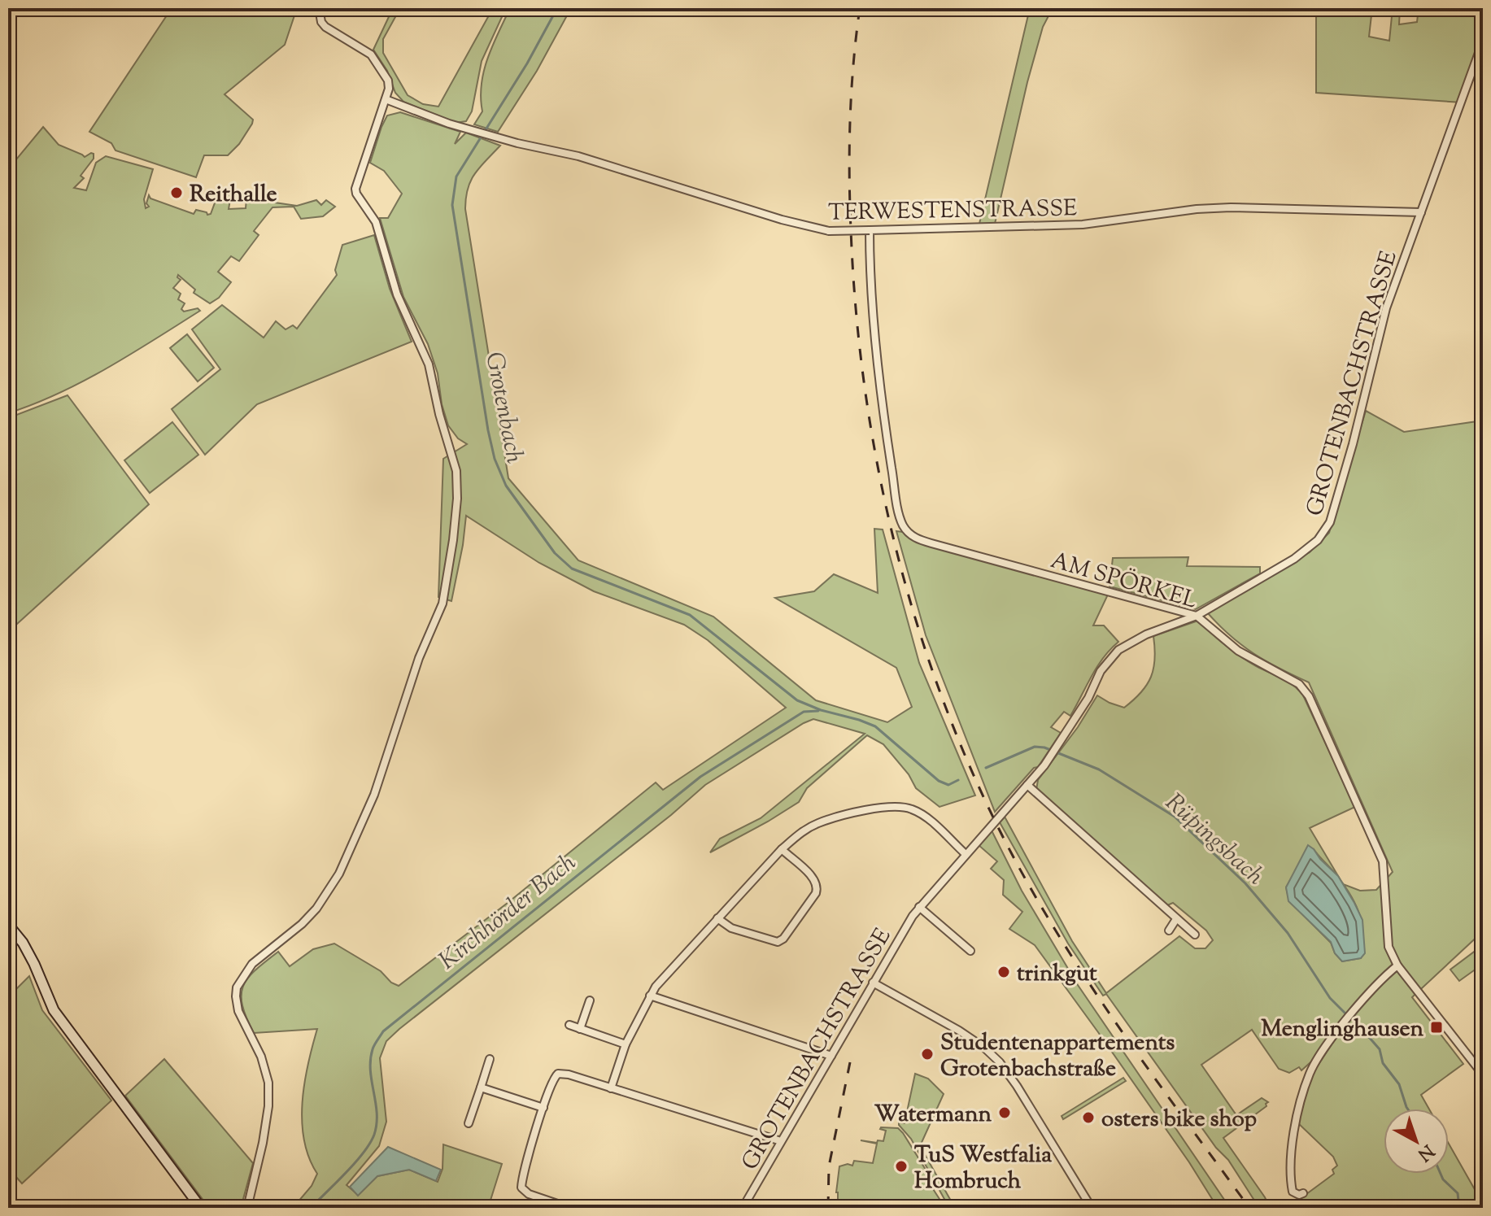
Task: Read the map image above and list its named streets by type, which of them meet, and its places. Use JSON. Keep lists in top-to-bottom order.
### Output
{
  "streets": {
    "street": ["TERWESTENSTRASSE", "GROTENBACHSTRASSE", "AM SPÖRKEL"]
  },
  "crossings": [
    ["TERWESTENSTRASSE", "GROTENBACHSTRASSE"],
    ["TERWESTENSTRASSE", "AM SPÖRKEL"],
    ["GROTENBACHSTRASSE", "AM SPÖRKEL"]
  ],
  "water": ["Grotenbach", "Rüpingsbach", "Kirchhörder Bach"],
  "places": {
    "other": [
      "Reithalle",
      "trinkgut",
      "Studentenappartements Grotenbachstraße",
      "Watermann",
      "osters bike shop",
      "TuS Westfalia Hombruch"
    ],
    "transit": ["Menglinghausen"]
  },
  "north": "bottom right"
}
